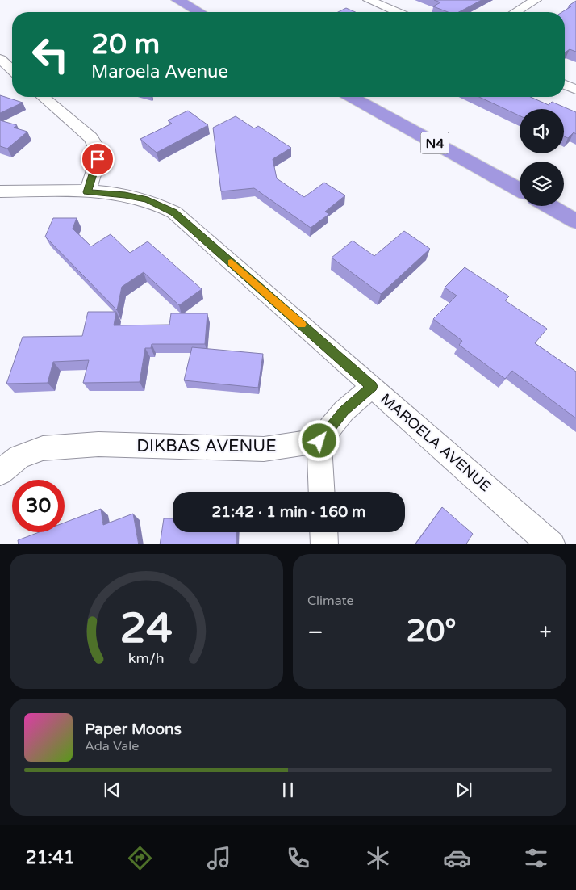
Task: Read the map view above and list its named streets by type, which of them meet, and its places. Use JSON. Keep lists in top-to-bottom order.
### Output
{
  "streets": {
    "highway": ["N4"],
    "street": ["MAROELA AVENUE", "DIKBAS AVENUE"]
  },
  "page": {
    "turn": ["20 m", "Maroela Avenue"],
    "limit": "30",
    "trip": "21:42 · 1 min · 160 m",
    "tile": "Climate",
    "heat": ["−", "20°", "+"],
    "song": ["Paper Moons", "Ada Vale"],
    "tabs": "21:41",
    "gauge": ["24", "km/h"]
  }
}
